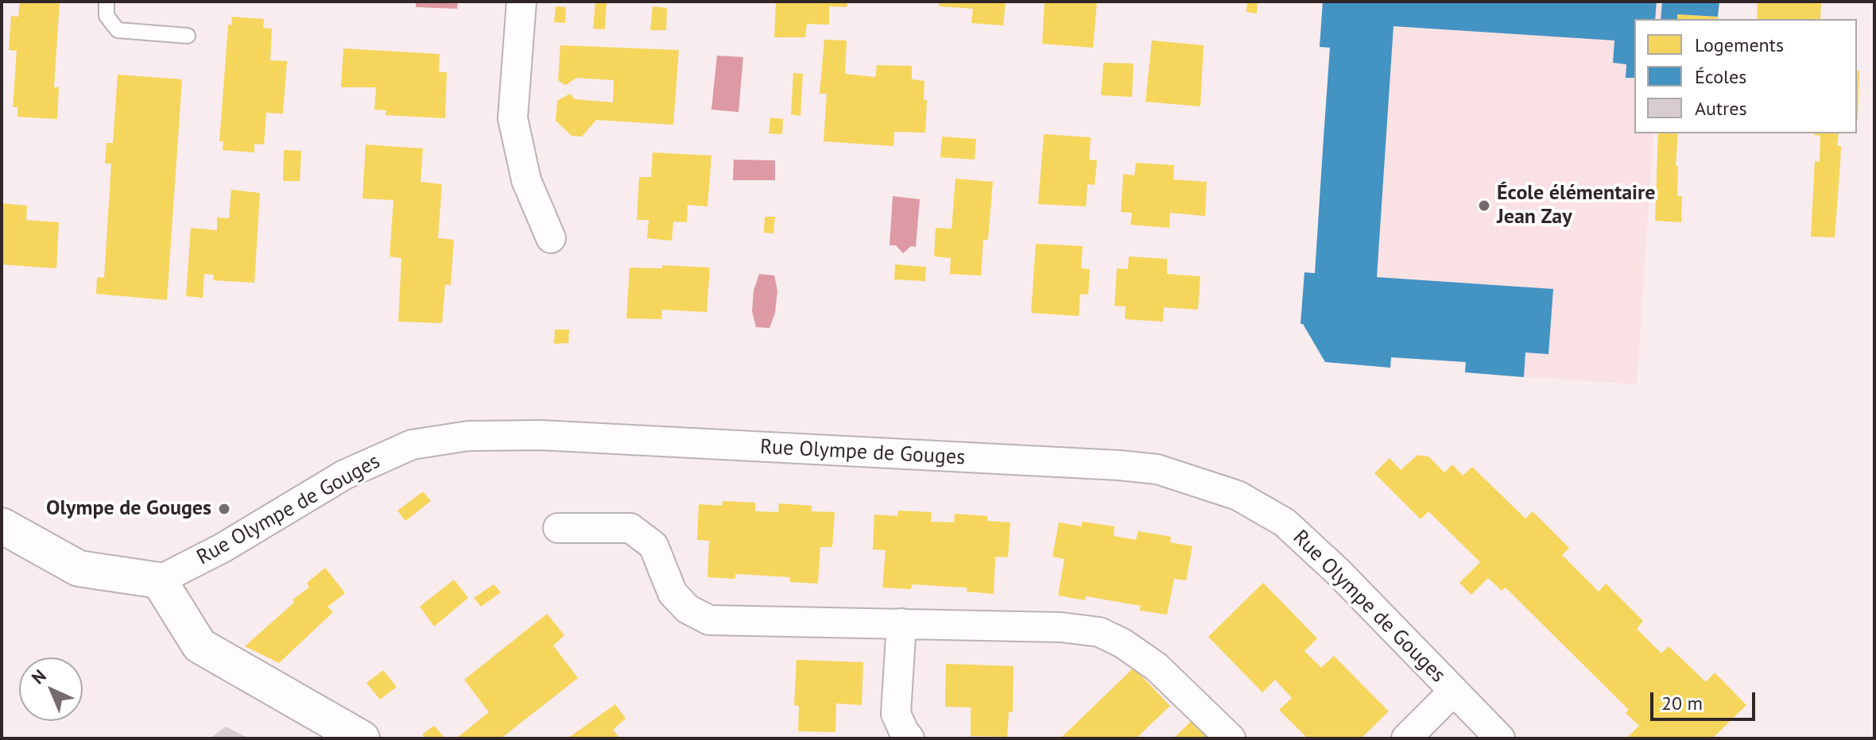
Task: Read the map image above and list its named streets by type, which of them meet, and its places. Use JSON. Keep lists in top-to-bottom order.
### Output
{
  "streets": {
    "street": ["Rue Olympe de Gouges"]
  },
  "places": ["École élémentaire Jean Zay", "Olympe de Gouges"],
  "legend": ["Logements", "Écoles", "Autres"],
  "scale_bar": "20 m",
  "north": "top left"
}
